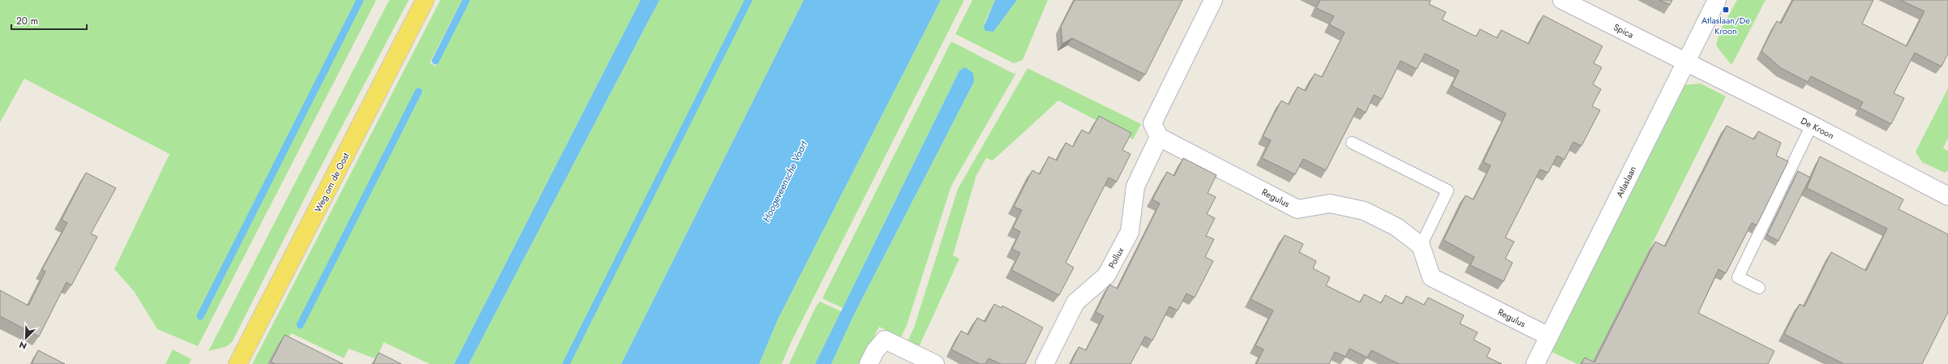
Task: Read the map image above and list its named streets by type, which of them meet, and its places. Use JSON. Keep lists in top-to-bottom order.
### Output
{
  "streets": {
    "main road": ["Weg om de Oost"],
    "street": [
      "Spica",
      "De Kroon",
      "Atlaslaan",
      "Regulus",
      "Pollux"
    ]
  },
  "crossings": [
    ["Spica", "De Kroon"],
    ["Spica", "Atlaslaan"],
    ["De Kroon", "Atlaslaan"],
    ["Atlaslaan", "Regulus"],
    ["Regulus", "Pollux"]
  ],
  "water": ["Hoogeveensche Vaart"],
  "places": {
    "transit": ["Atlaslaan/De Kroon"]
  },
  "scale_bar": "20 m",
  "north": "bottom left"
}
